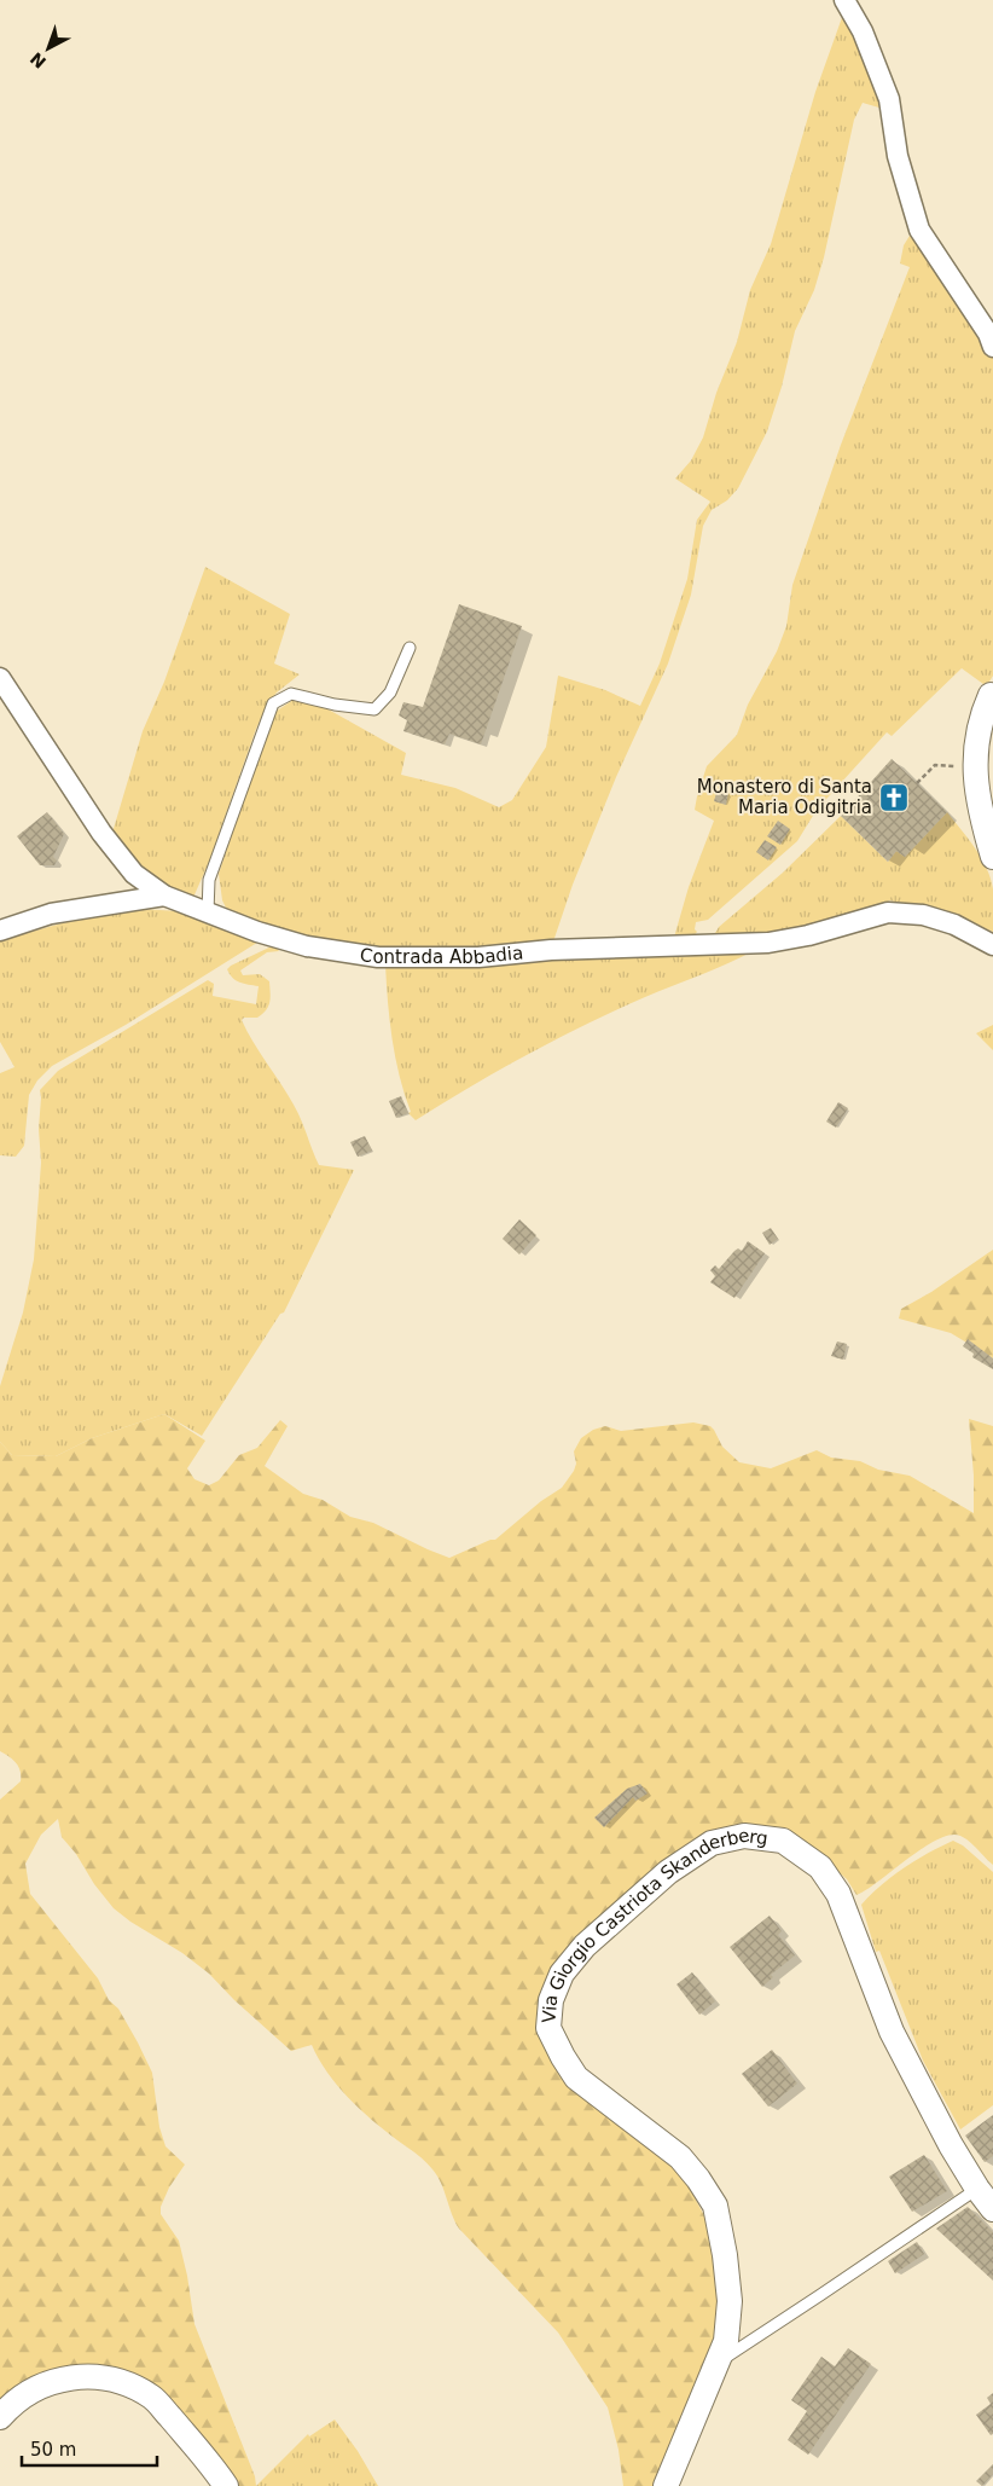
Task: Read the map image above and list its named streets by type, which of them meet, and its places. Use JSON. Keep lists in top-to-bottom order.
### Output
{
  "streets": {
    "street": ["Contrada Abbadia", "Via Giorgio Castriota Skanderberg"]
  },
  "places": {
    "church": ["Monastero di Santa Maria Odigitria"]
  },
  "scale_bar": "50 m",
  "north": "bottom left"
}
